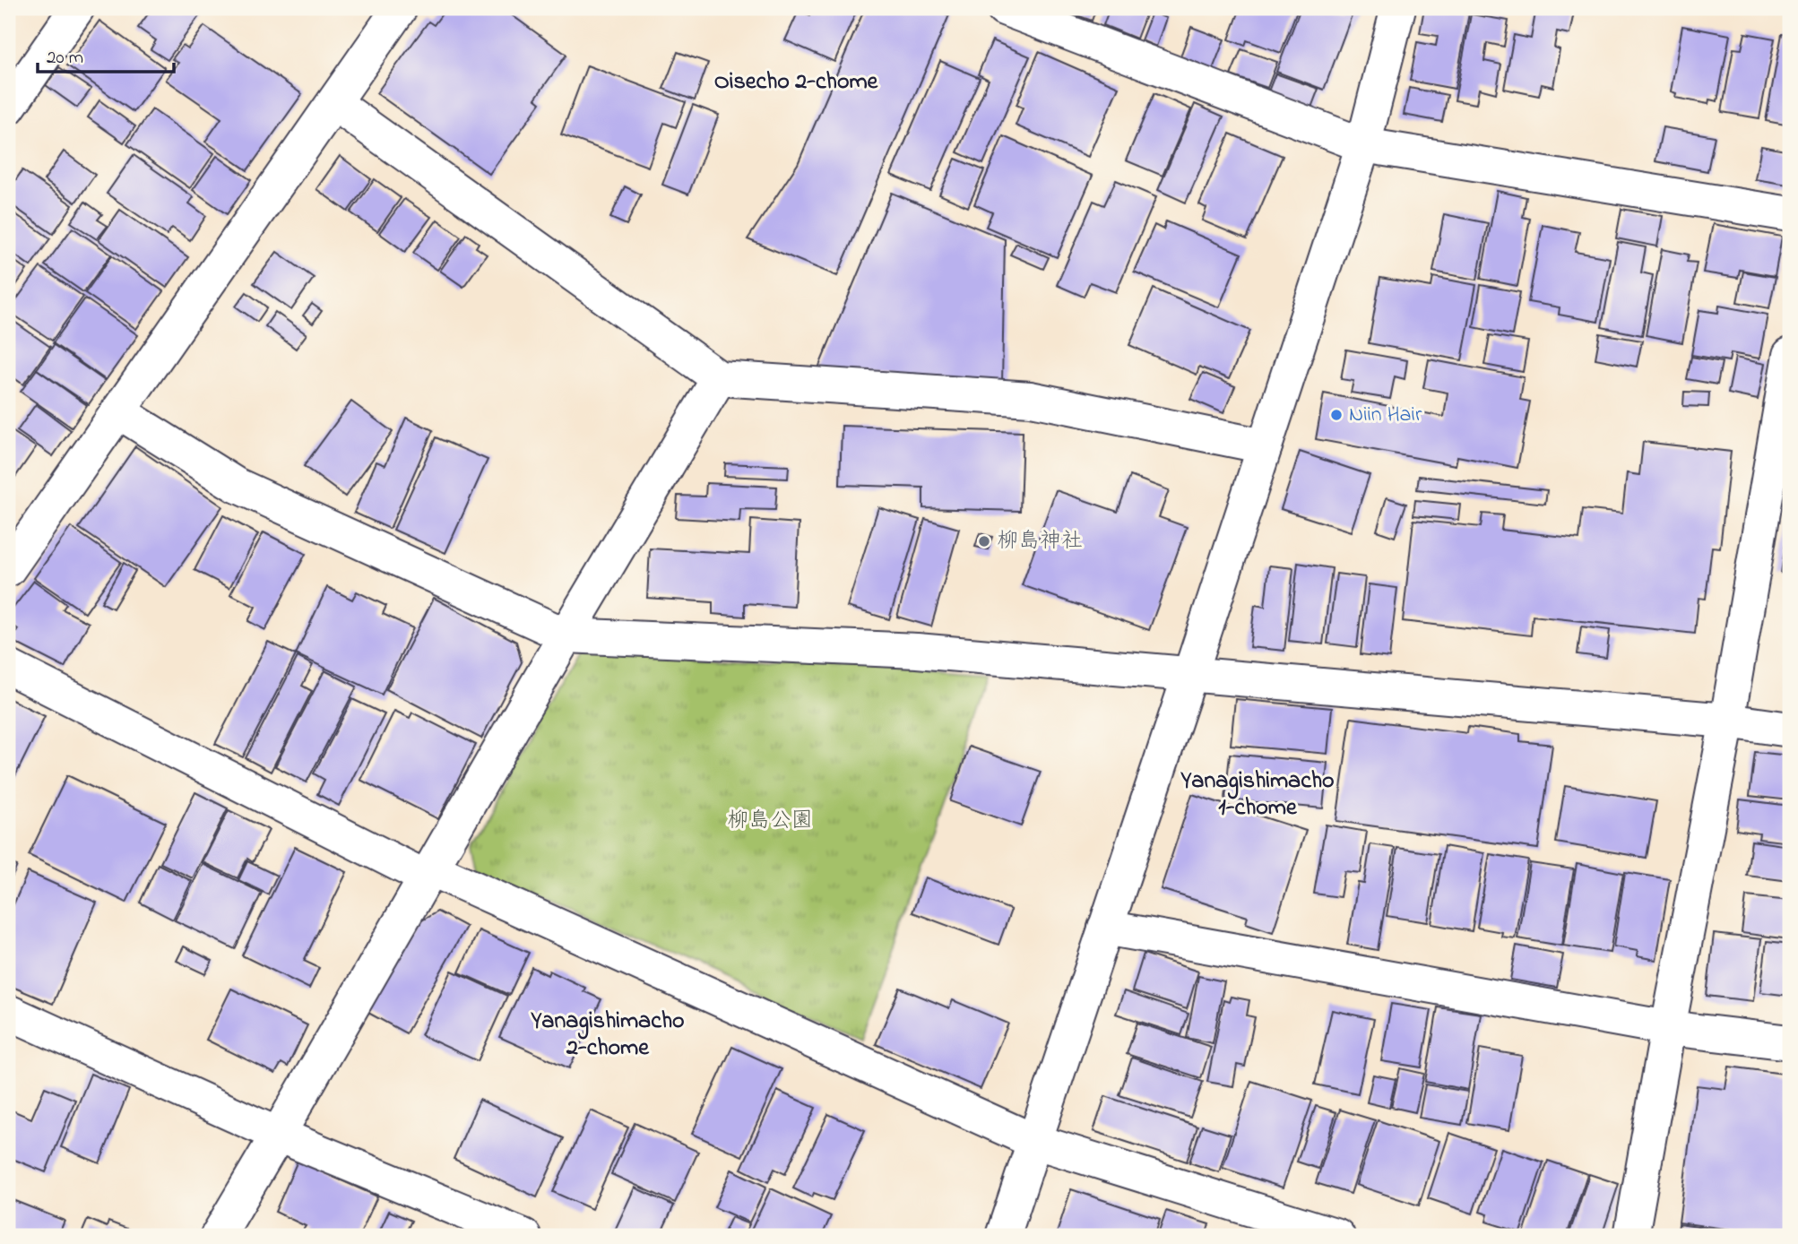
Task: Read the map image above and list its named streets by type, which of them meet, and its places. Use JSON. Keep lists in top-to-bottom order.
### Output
{
  "districts": ["Oisecho 2-chome", "Yanagishimacho 1-chome", "Yanagishimacho 2-chome"],
  "parks": ["柳島公園"],
  "places": ["Niin Hair", "柳島神社"],
  "scale_bar": "20 m"
}
